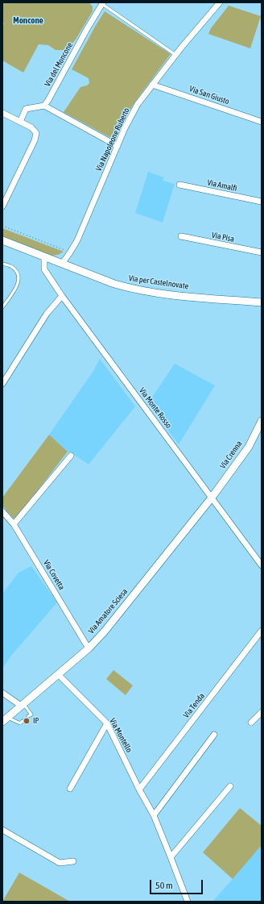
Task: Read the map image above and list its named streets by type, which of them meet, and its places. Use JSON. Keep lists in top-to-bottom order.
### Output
{
  "streets": {
    "street": [
      "Via del Moncone",
      "Via San Giusto",
      "Via Napoleone Ruberto",
      "Via Amalfi",
      "Via Pisa",
      "Via per Castelnovate",
      "Via Monte Rosso",
      "Via Crenna",
      "Via Covetta",
      "Via Amatore Sciesa",
      "Via Tenda",
      "Via Montello"
    ]
  },
  "crossings": [
    ["Via San Giusto", "Via Napoleone Ruberto"],
    ["Via Napoleone Ruberto", "Via per Castelnovate"],
    ["Via per Castelnovate", "Via Monte Rosso"],
    ["Via Monte Rosso", "Via Crenna"],
    ["Via Monte Rosso", "Via Amatore Sciesa"],
    ["Via Crenna", "Via Amatore Sciesa"],
    ["Via Covetta", "Via Amatore Sciesa"],
    ["Via Amatore Sciesa", "Via Montello"],
    ["Via Tenda", "Via Montello"]
  ],
  "districts": ["Moncone"],
  "places": ["IP"],
  "scale_bar": "50 m"
}
